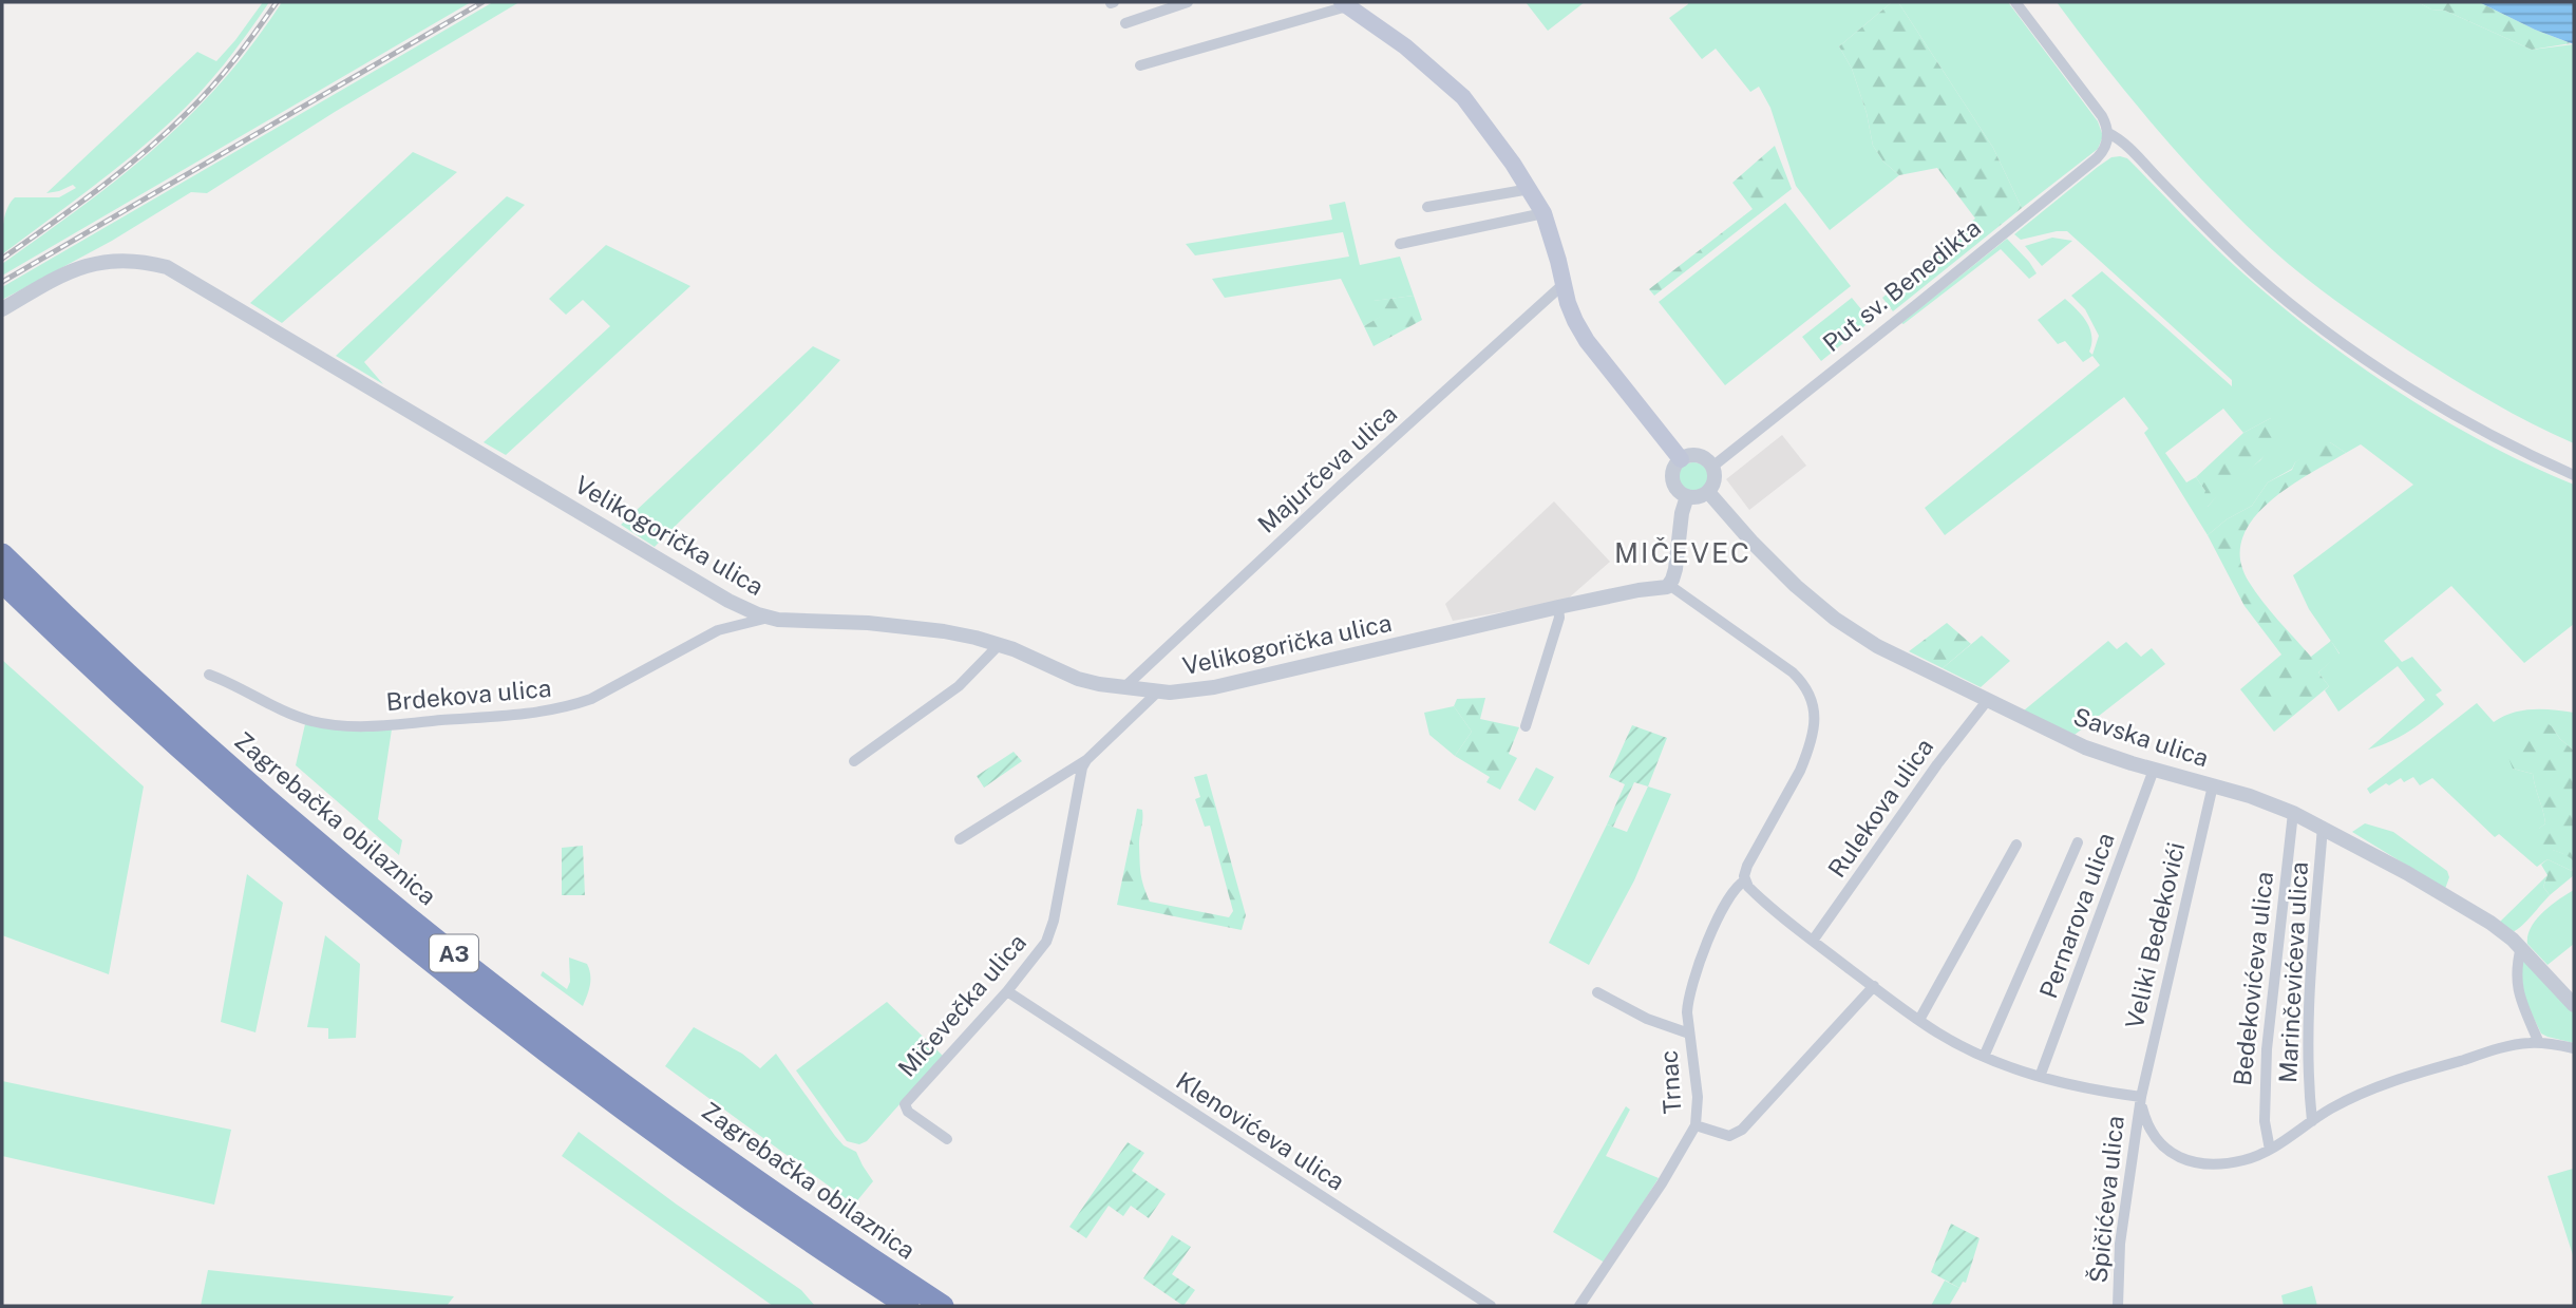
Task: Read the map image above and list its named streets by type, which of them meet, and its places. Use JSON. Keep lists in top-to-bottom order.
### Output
{
  "streets": {
    "highway": ["Zagrebačka obilaznica", "A3"],
    "street": [
      "Put sv. Benedikta",
      "Majurčeva ulica",
      "Velikogorička ulica",
      "Brdekova ulica",
      "Savska ulica",
      "Rulekova ulica",
      "Pernarova ulica",
      "Veliki Bedekovići",
      "Marinčevićeva ulica",
      "Bedekovićeva ulica",
      "Mičevečka ulica",
      "Trnac",
      "Klenovićeva ulica",
      "Špičićeva ulica"
    ]
  },
  "crossings": [
    ["Put sv. Benedikta", "Savska ulica"],
    ["Majurčeva ulica", "Velikogorička ulica"],
    ["Velikogorička ulica", "Brdekova ulica"],
    ["Velikogorička ulica", "Trnac"],
    ["Savska ulica", "Rulekova ulica"],
    ["Savska ulica", "Pernarova ulica"],
    ["Savska ulica", "Veliki Bedekovići"],
    ["Savska ulica", "Marinčevićeva ulica"],
    ["Savska ulica", "Bedekovićeva ulica"],
    ["Veliki Bedekovići", "Špičićeva ulica"],
    ["Mičevečka ulica", "Klenovićeva ulica"]
  ],
  "districts": ["MIČEVEC"]
}
